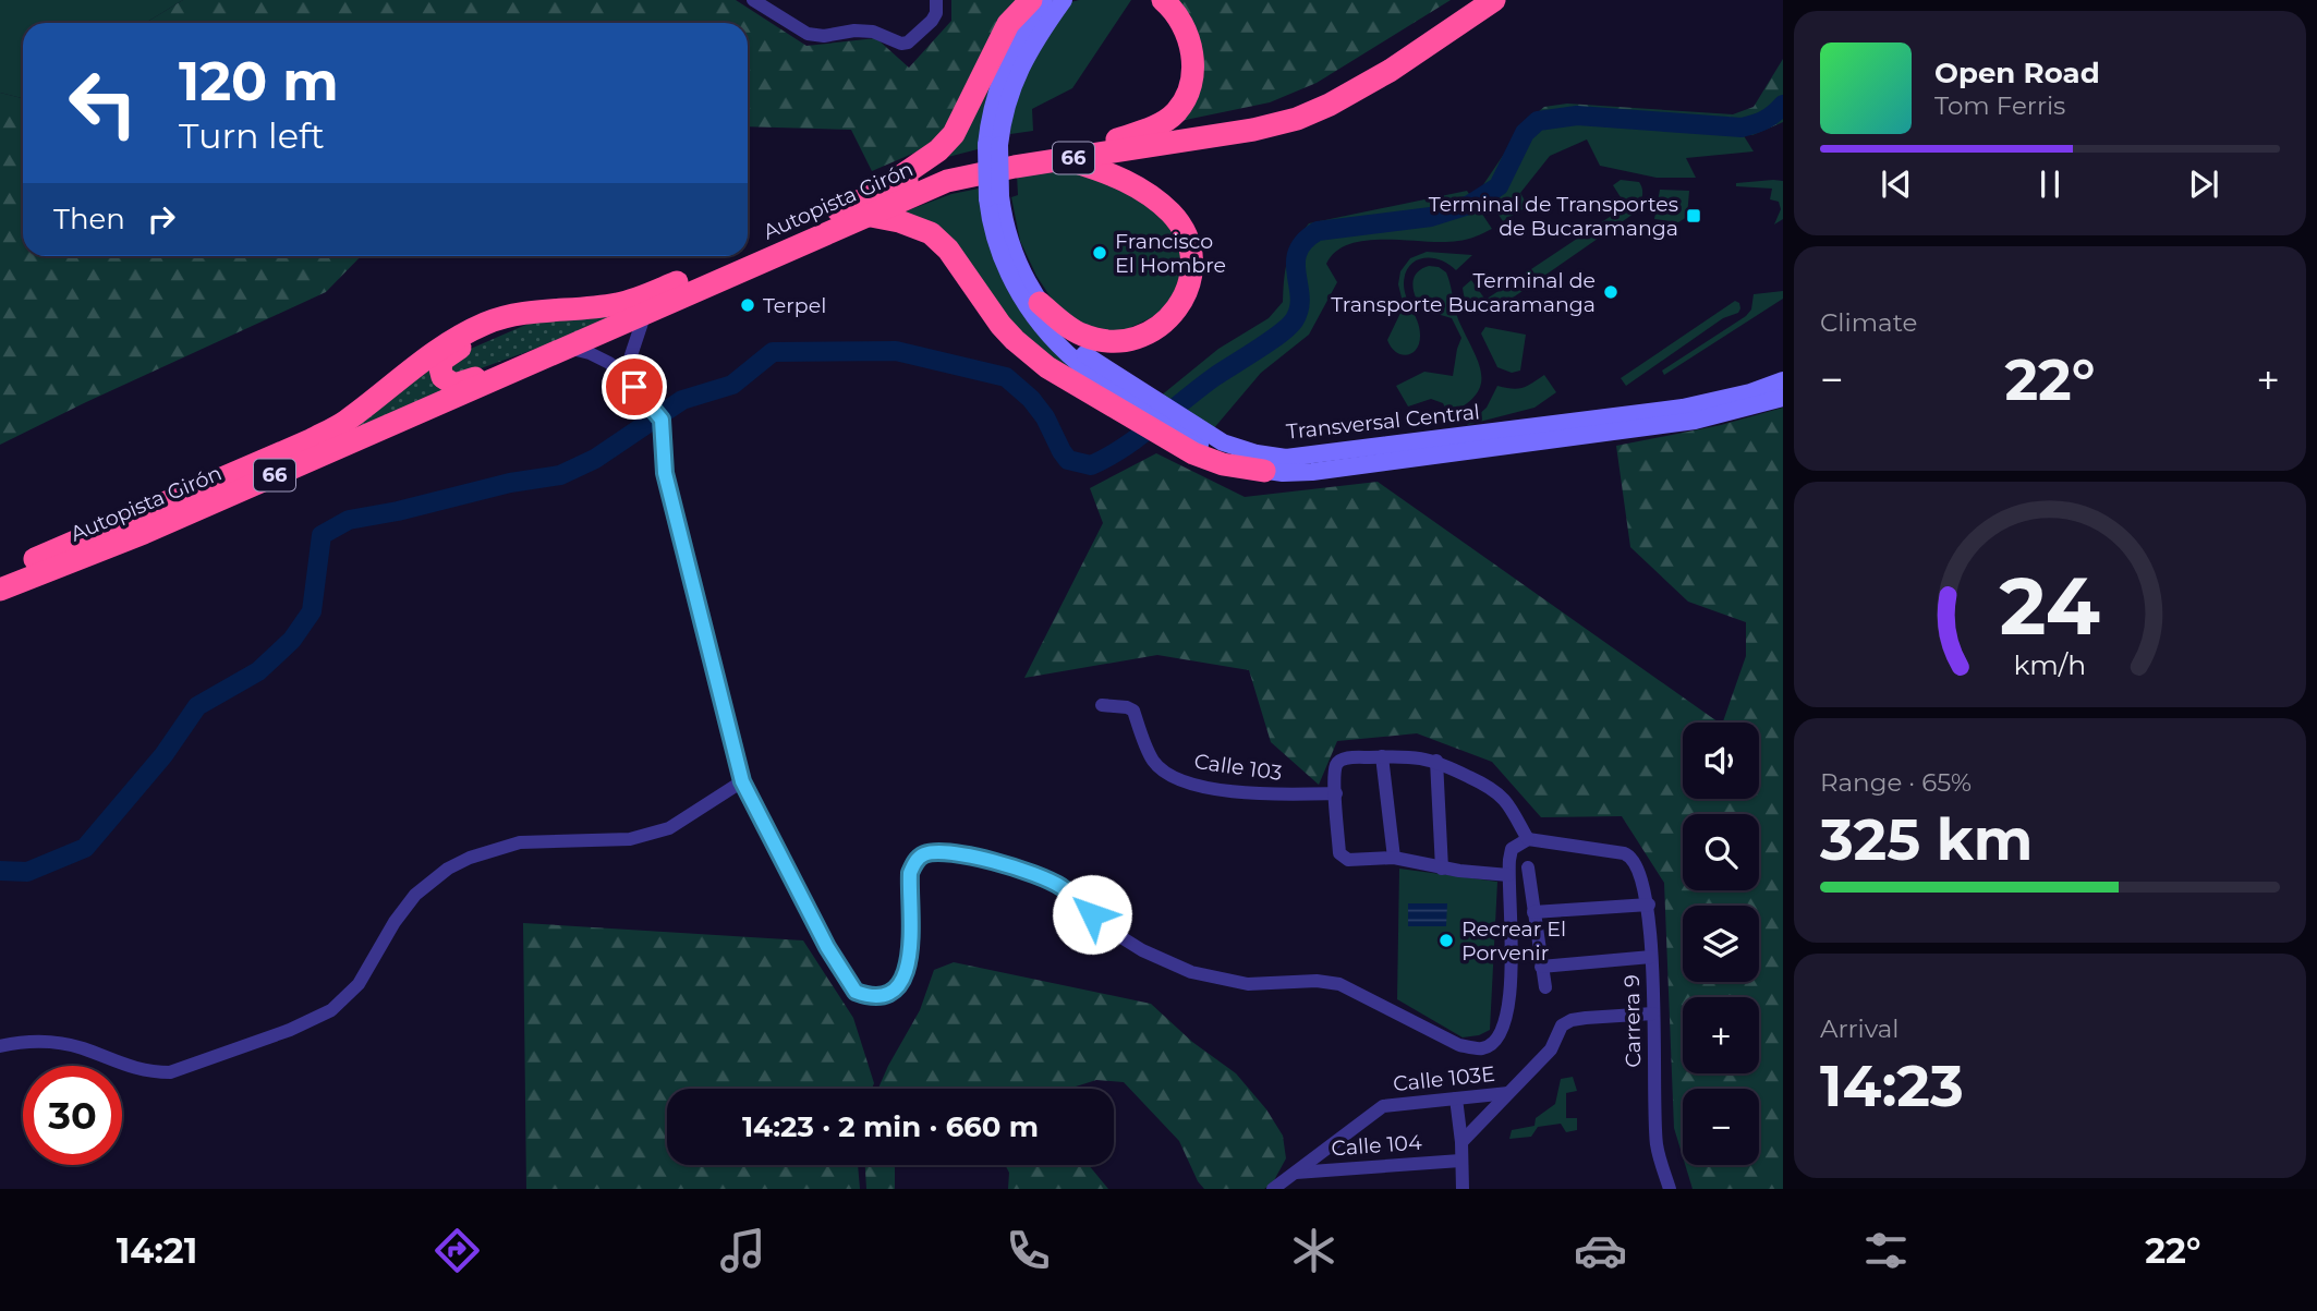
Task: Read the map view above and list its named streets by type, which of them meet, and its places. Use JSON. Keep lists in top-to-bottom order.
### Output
{
  "streets": {
    "highway": ["66", "Autopista Girón"],
    "main road": ["Transversal Central"],
    "street": [
      "Calle 103",
      "Carrera 9",
      "Calle 103E",
      "Calle 104"
    ]
  },
  "crossings": [
    ["Calle 103E", "Calle 104"]
  ],
  "places": {
    "transit": ["Terminal de Transportes de Bucaramanga"],
    "other": [
      "Francisco El Hombre",
      "Terminal de Transporte Bucaramanga",
      "Terpel",
      "Recrear El Porvenir"
    ]
  },
  "page": {
    "turn": ["120 m", "Turn left"],
    "song": ["Open Road", "Tom Ferris"],
    "then": "Then",
    "tile": [
      "Climate",
      ["Range · 65%", "325 km"],
      ["Arrival", "14:23"]
    ],
    "heat": ["−", "22°", "+"],
    "map_buttons": ["+", "−"],
    "limit": "30",
    "trip": "14:23 · 2 min · 660 m",
    "tabs": ["14:21", "22°"],
    "gauge": ["24", "km/h"]
  }
}
